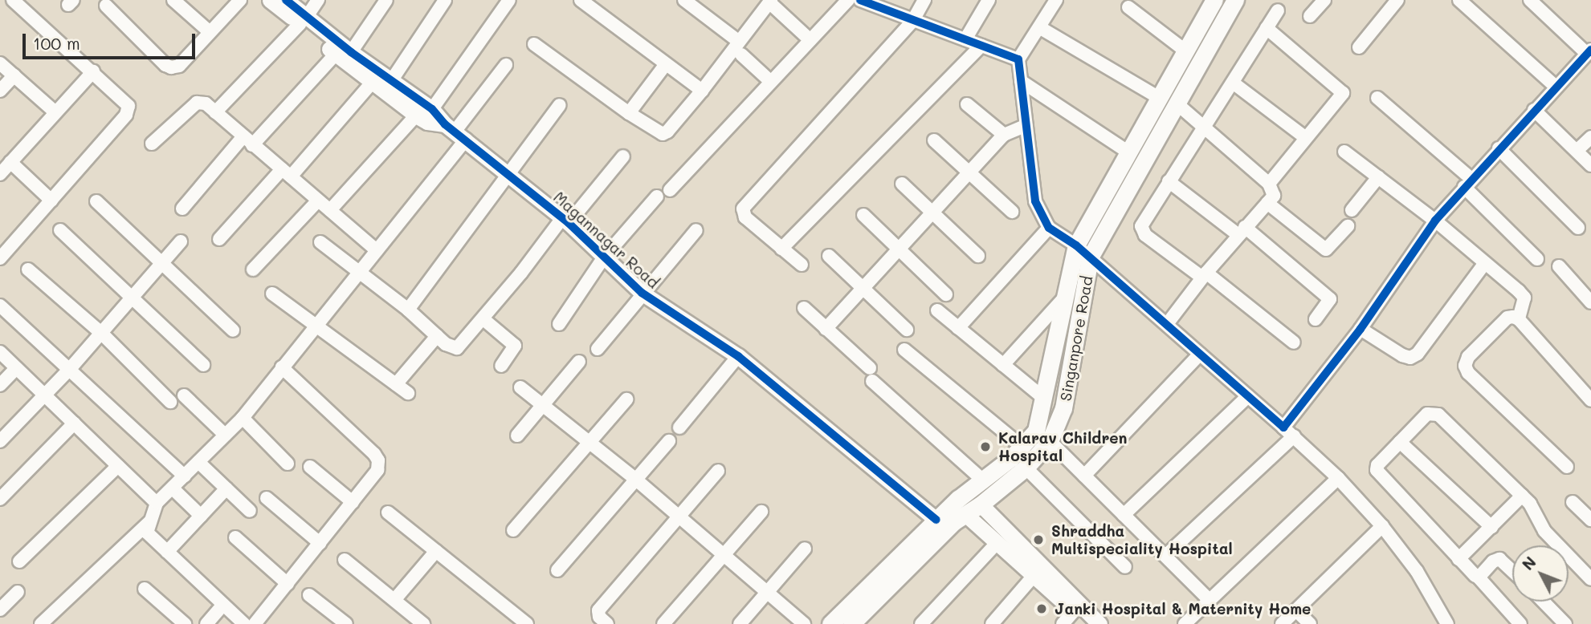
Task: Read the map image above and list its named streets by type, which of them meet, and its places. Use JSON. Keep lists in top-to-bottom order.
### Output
{
  "streets": {
    "main road": ["Singanpore Road"],
    "street": ["Magannagar Road"]
  },
  "crossings": [
    ["Magannagar Road", "Singanpore Road"]
  ],
  "places": ["Kalarav Children Hospital", "Shraddha Multispeciality Hospital", "Janki Hospital & Maternity Home"],
  "scale_bar": "100 m",
  "north": "top left"
}
